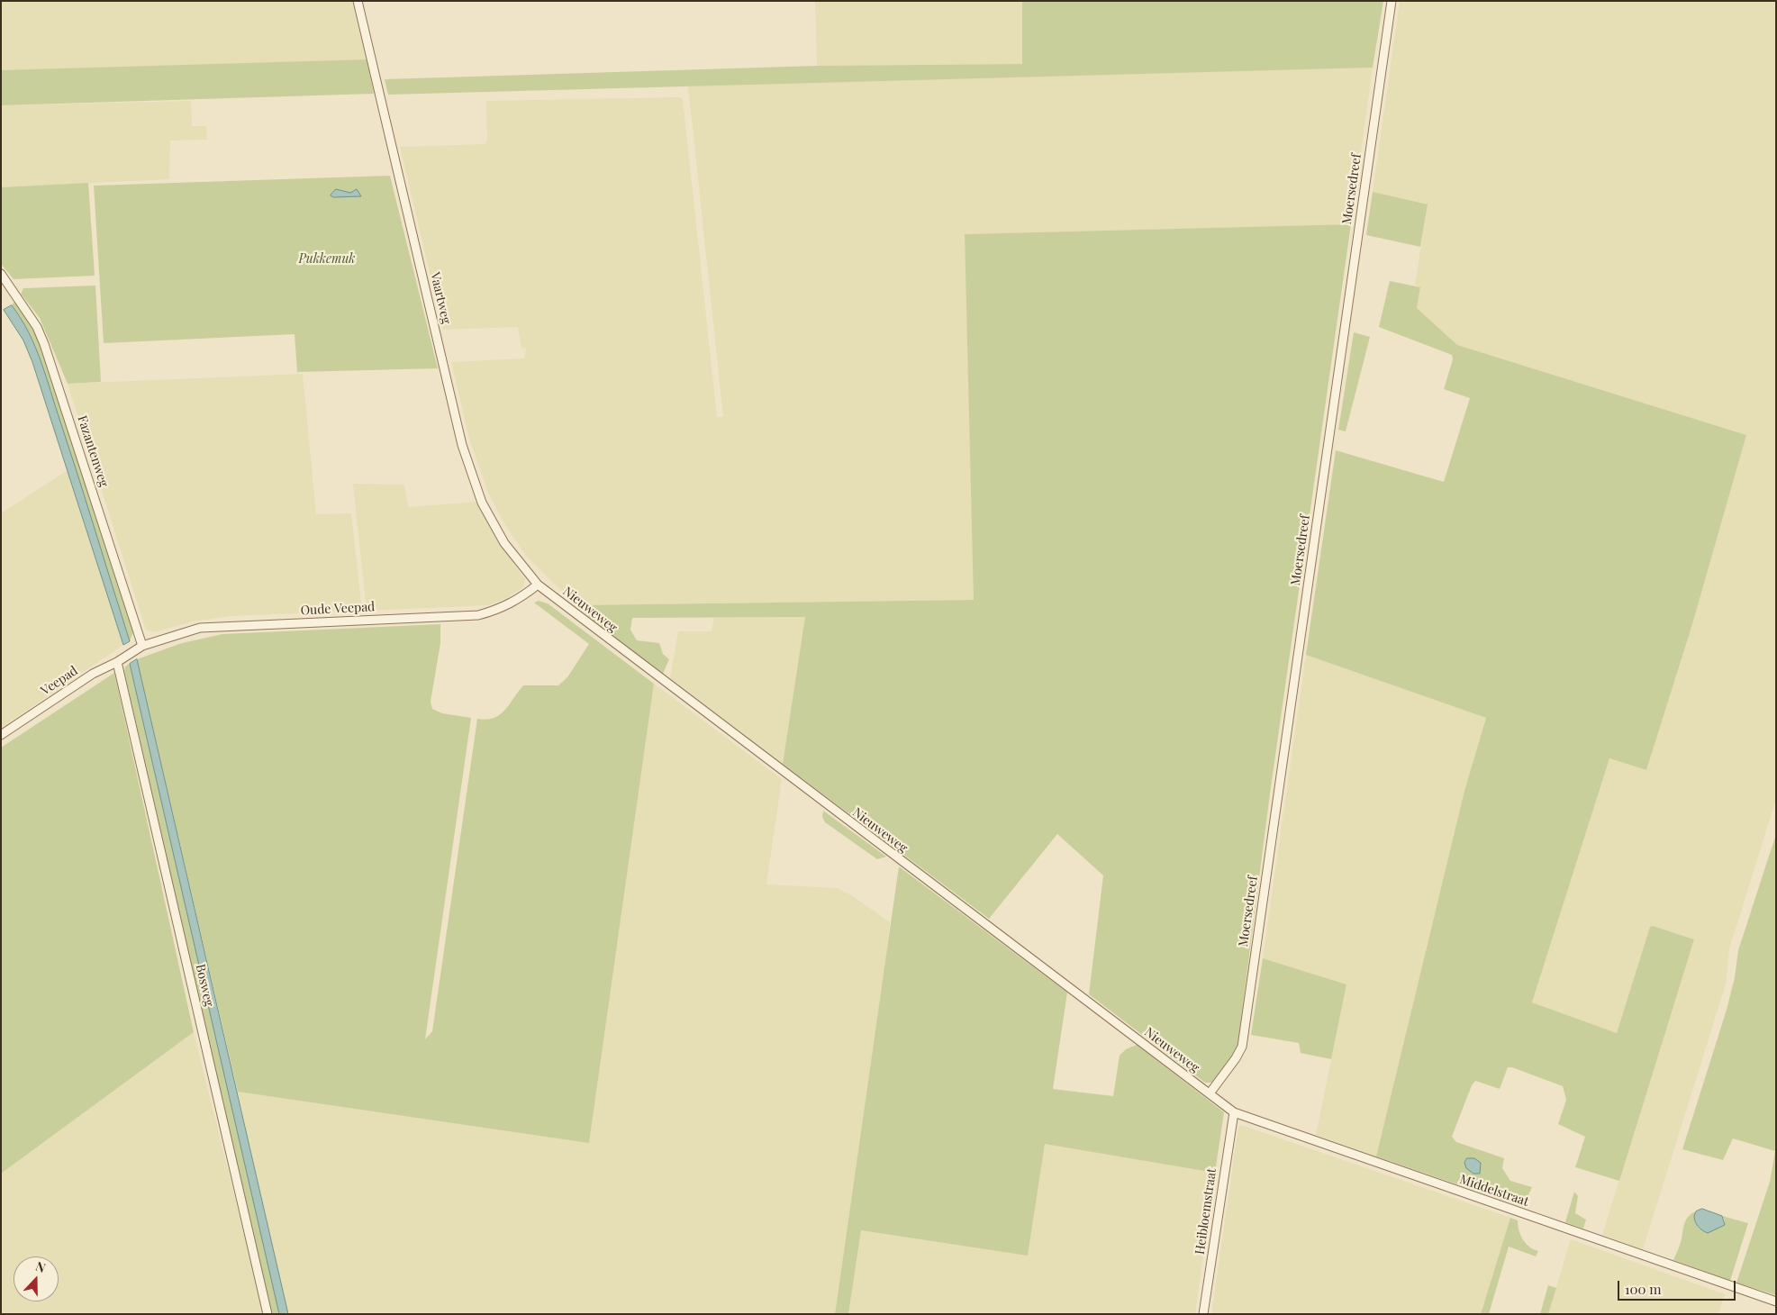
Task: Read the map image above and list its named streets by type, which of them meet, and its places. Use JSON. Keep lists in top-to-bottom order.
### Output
{
  "streets": {
    "street": [
      "Moersedreef",
      "Vaartweg",
      "Fazantenweg",
      "Oude Veepad",
      "Nieuweweg",
      "Veepad",
      "Bosweg",
      "Middelstraat",
      "Heibloemstraat"
    ]
  },
  "crossings": [
    ["Moersedreef", "Nieuweweg"],
    ["Moersedreef", "Middelstraat"],
    ["Vaartweg", "Oude Veepad"],
    ["Vaartweg", "Nieuweweg"],
    ["Fazantenweg", "Oude Veepad"],
    ["Oude Veepad", "Nieuweweg"],
    ["Oude Veepad", "Veepad"],
    ["Nieuweweg", "Middelstraat"],
    ["Veepad", "Bosweg"],
    ["Middelstraat", "Heibloemstraat"]
  ],
  "parks": ["Pukkemuk"],
  "scale_bar": "100 m",
  "north": "top"
}
